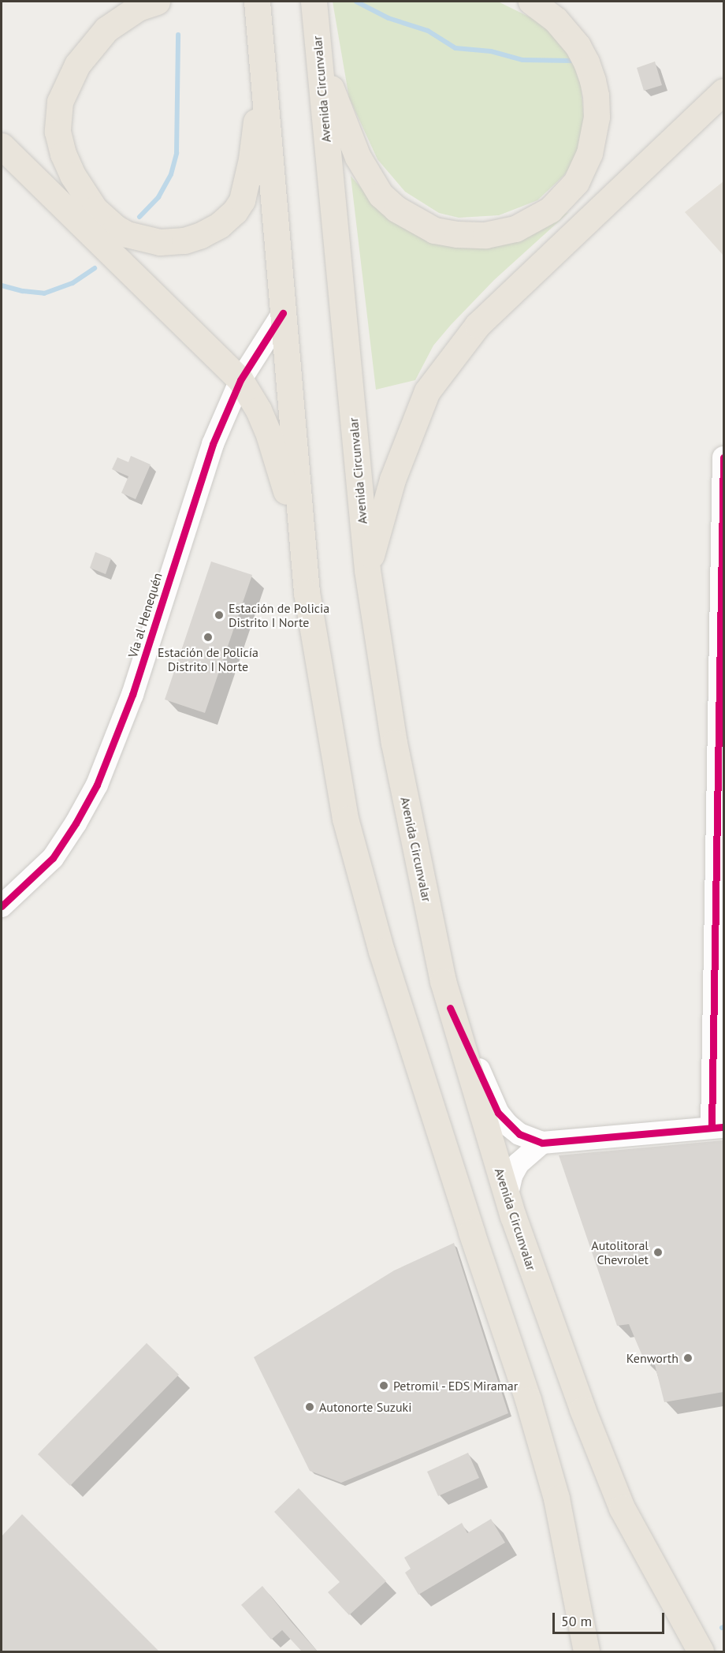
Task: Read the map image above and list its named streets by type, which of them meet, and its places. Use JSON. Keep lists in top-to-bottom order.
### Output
{
  "streets": {
    "highway": ["Avenida Circunvalar"],
    "street": ["Vía al Henequén"]
  },
  "places": [
    "Estación de Policia Distrito I Norte",
    "Estación de Policía Distrito I Norte",
    "Autolitoral Chevrolet",
    "Kenworth",
    "Petromil - EDS Miramar",
    "Autonorte Suzuki"
  ],
  "scale_bar": "50 m"
}
